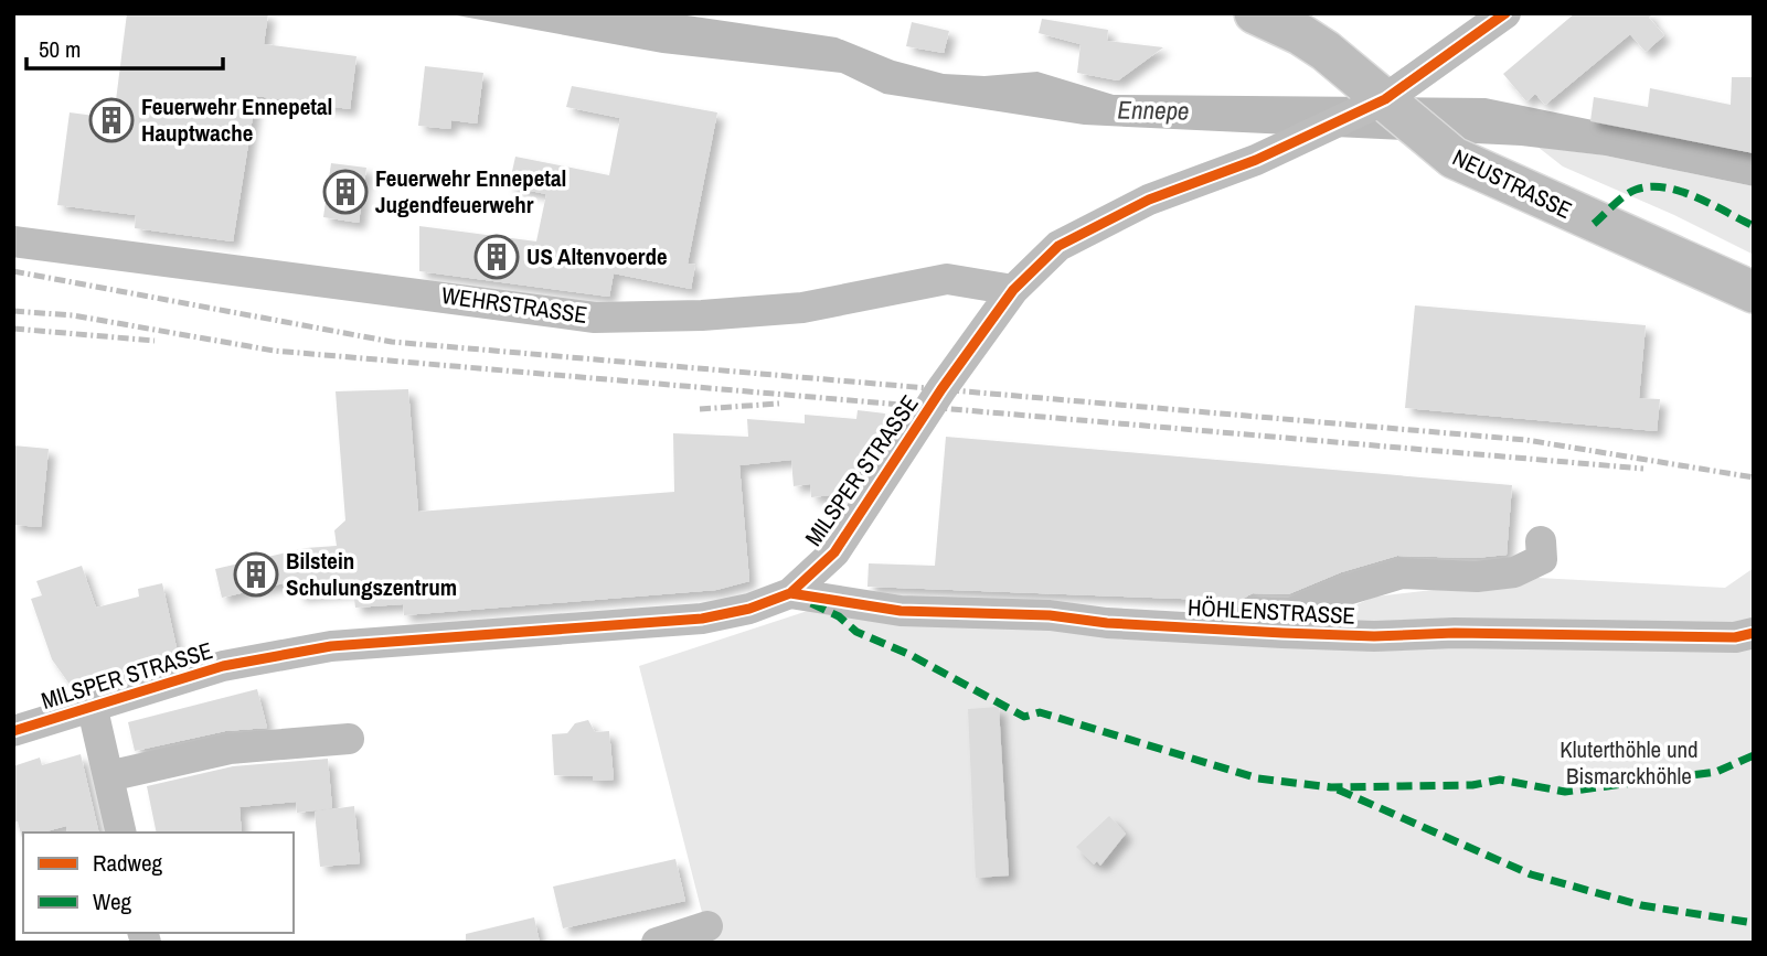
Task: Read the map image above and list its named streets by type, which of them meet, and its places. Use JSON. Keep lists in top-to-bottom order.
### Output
{
  "streets": {
    "main road": ["NEUSTRASSE"],
    "street": ["WEHRSTRASSE", "MILSPER STRASSE", "HÖHLENSTRASSE"]
  },
  "crossings": [
    ["NEUSTRASSE", "MILSPER STRASSE"],
    ["WEHRSTRASSE", "MILSPER STRASSE"],
    ["MILSPER STRASSE", "HÖHLENSTRASSE"]
  ],
  "water": ["Ennepe"],
  "parks": ["Kluterthöhle und Bismarckhöhle"],
  "places": {
    "building": [
      "Feuerwehr Ennepetal Hauptwache",
      "Feuerwehr Ennepetal Jugendfeuerwehr",
      "US Altenvoerde",
      "Bilstein Schulungszentrum"
    ]
  },
  "legend": ["Radweg", "Weg"],
  "scale_bar": "50 m"
}
